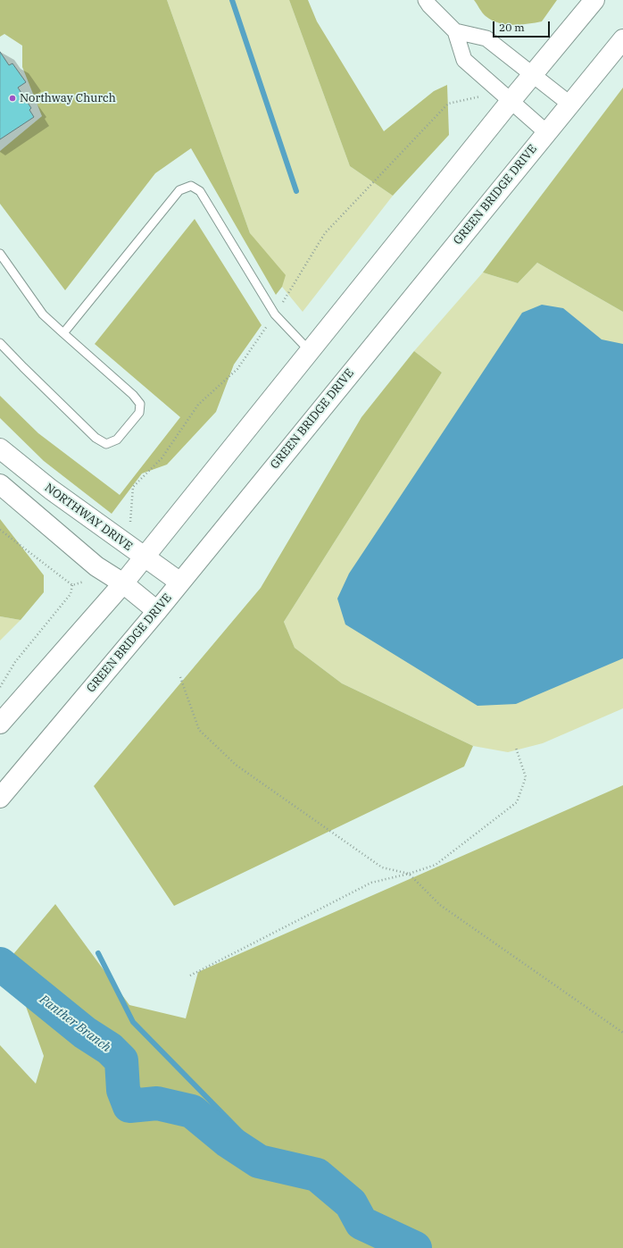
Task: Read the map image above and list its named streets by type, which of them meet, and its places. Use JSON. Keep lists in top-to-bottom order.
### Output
{
  "streets": {
    "main road": ["GREEN BRIDGE DRIVE", "NORTHWAY DRIVE"]
  },
  "crossings": [
    ["GREEN BRIDGE DRIVE", "NORTHWAY DRIVE"]
  ],
  "water": ["Panther Branch"],
  "places": ["Northway Church"],
  "scale_bar": "20 m"
}
